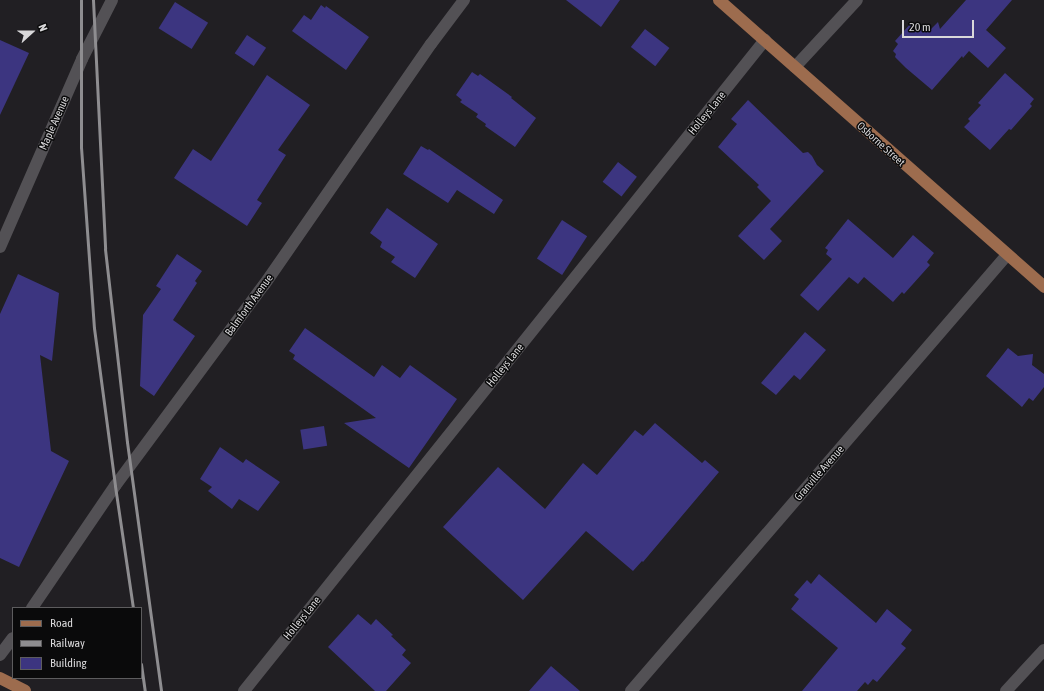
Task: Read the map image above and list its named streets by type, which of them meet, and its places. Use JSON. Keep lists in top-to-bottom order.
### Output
{
  "streets": {
    "main road": ["Osborne Street"],
    "street": [
      "Holleys Lane",
      "Maple Avenue",
      "Balmforth Avenue",
      "Granville Avenue"
    ]
  },
  "crossings": [
    ["Holleys Lane", "Osborne Street"],
    ["Osborne Street", "Granville Avenue"]
  ],
  "legend": ["Road", "Railway", "Building"],
  "scale_bar": "20 m",
  "north": "right"
}
